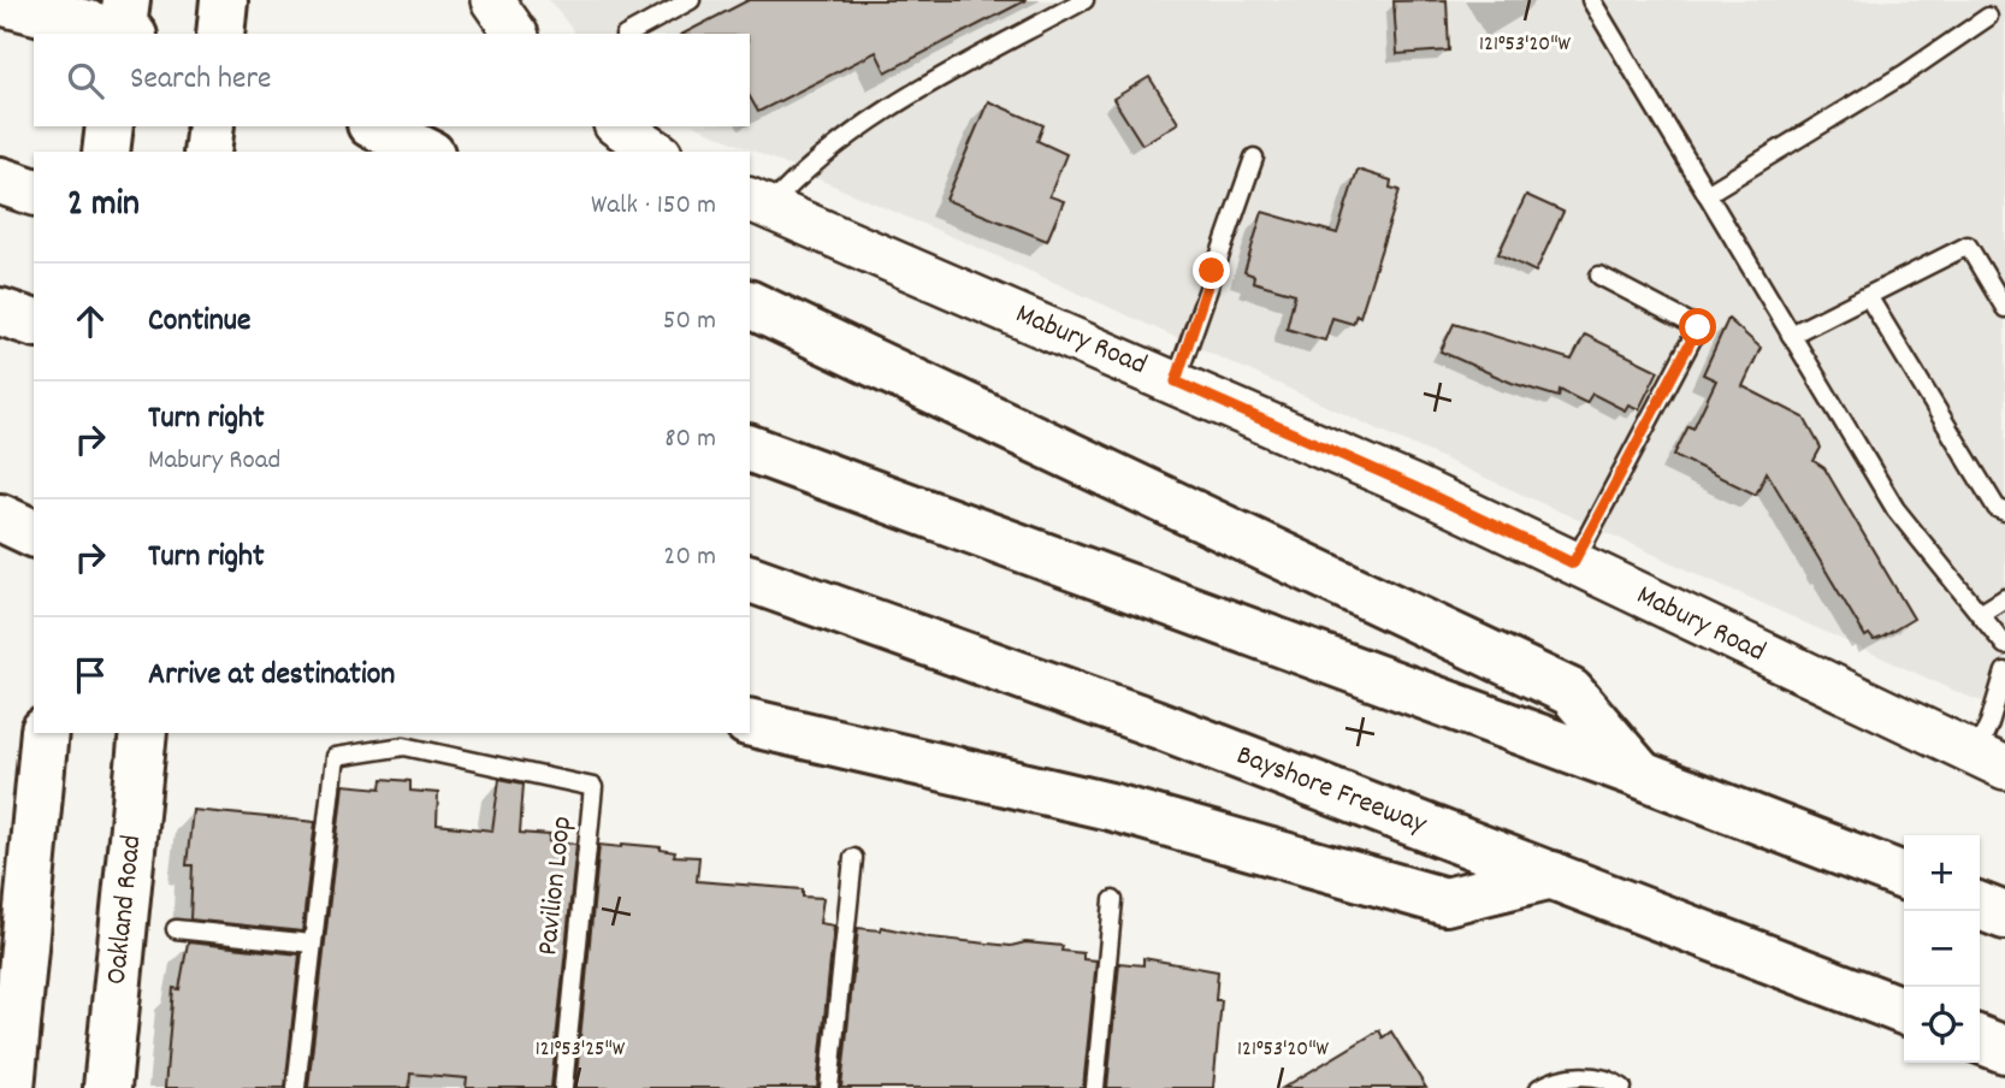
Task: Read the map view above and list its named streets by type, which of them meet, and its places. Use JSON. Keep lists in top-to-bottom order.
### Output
{
  "streets": {
    "main road": ["Bayshore Freeway", "Oakland Road"],
    "street": ["Mabury Road"],
    "lane": ["Pavilion Loop"]
  },
  "page": {
    "search": "Search here",
    "heading": ["2 min", "Walk · 150 m"],
    "list": [
      ["Continue", "50 m"],
      ["Turn right", "Mabury Road", "80 m"],
      ["Turn right", "20 m"],
      "Arrive at destination"
    ],
    "map_buttons": ["+", "−"]
  },
  "coordinates": ["121°53'20\"W", "121°53'25\"W"]
}
